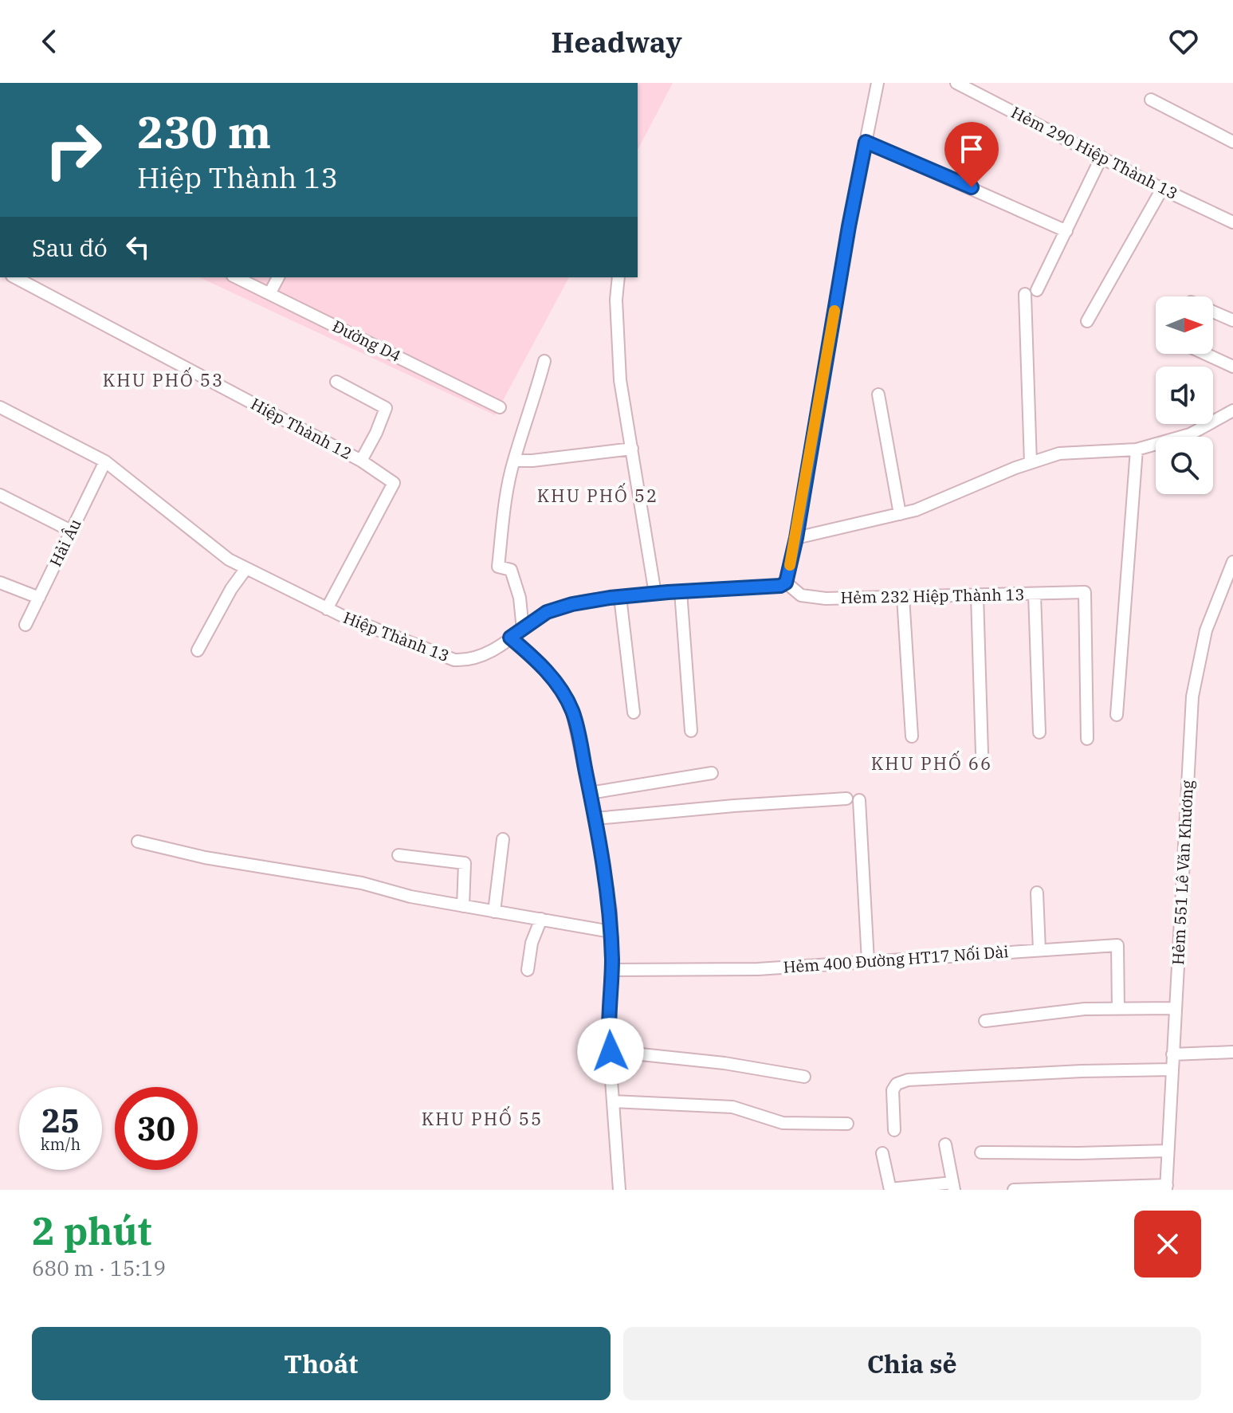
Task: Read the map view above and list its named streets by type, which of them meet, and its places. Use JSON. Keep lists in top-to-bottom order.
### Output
{
  "streets": {
    "street": [
      "Hẻm 290 Hiệp Thành 13",
      "Đường D4",
      "Hiệp Thành 12",
      "Hải Âu",
      "Hẻm 232 Hiệp Thành 13",
      "Hiệp Thành 13",
      "Hẻm 551 Lê Văn Khương",
      "Hẻm 400 Đường HT17 Nối Dài"
    ]
  },
  "crossings": [
    ["Hiệp Thành 12", "Hiệp Thành 13"],
    ["Hải Âu", "Hiệp Thành 13"],
    ["Hẻm 232 Hiệp Thành 13", "Hiệp Thành 13"]
  ],
  "districts": [
    "KHU PHỐ 53",
    "KHU PHỐ 52",
    "KHU PHỐ 66",
    "KHU PHỐ 55"
  ],
  "north": "right",
  "page": {
    "header": "Headway",
    "turn": ["230 m", "Hiệp Thành 13"],
    "then": "Sau đó",
    "speed": "25 km/h",
    "limit": "30",
    "heading": ["2 phút", "680 m · 15:19"],
    "buttons": ["Thoát", "Chia sẻ"]
  }
}
